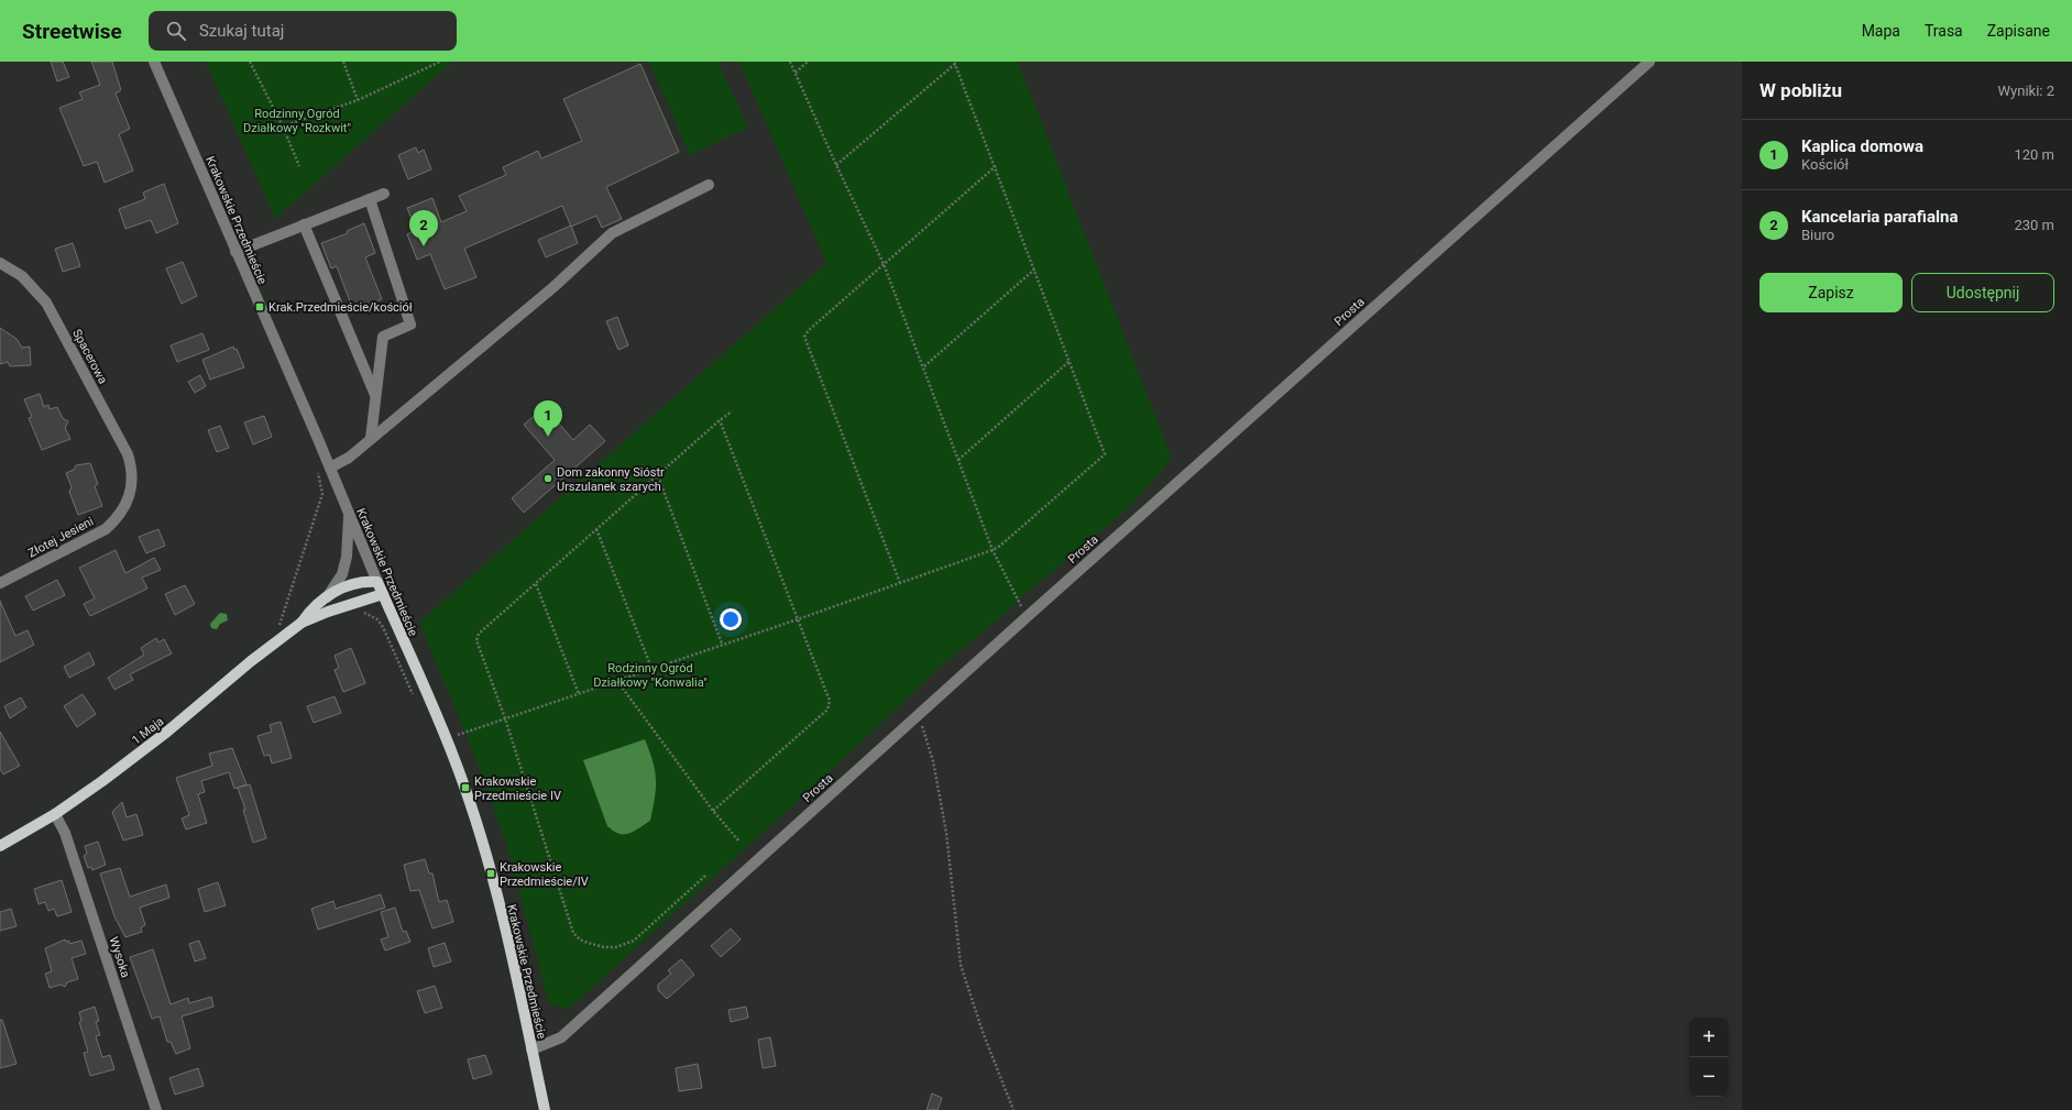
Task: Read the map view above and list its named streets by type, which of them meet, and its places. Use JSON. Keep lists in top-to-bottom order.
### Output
{
  "streets": {
    "main road": ["Krakowskie Przedmieście", "1 Maja"],
    "street": [
      "Prosta",
      "Spacerowa",
      "Złotej Jesieni",
      "Wysoka"
    ]
  },
  "crossings": [
    ["Krakowskie Przedmieście", "Prosta"],
    ["Krakowskie Przedmieście", "1 Maja"],
    ["Spacerowa", "Złotej Jesieni"],
    ["1 Maja", "Wysoka"]
  ],
  "parks": ["Rodzinny Ogród Działkowy \"Rozkwit\"", "Rodzinny Ogród Działkowy \"Konwalia\""],
  "places": {
    "transit": ["Krak.Przedmieście/kościół", "Krakowskie Przedmieście IV", "Krakowskie Przedmieście/IV"],
    "other": ["Dom zakonny Sióstr Urszulanek szarych"]
  },
  "page": {
    "header": "Streetwise",
    "search": "Szukaj tutaj",
    "nav": ["Mapa", "Trasa", "Zapisane"],
    "heading": ["W pobliżu", "Wyniki: 2"],
    "list": [
      {
        "mark": "1",
        "name": "Kaplica domowa",
        "note": "Kościół",
        "value": "120 m"
      },
      {
        "mark": "2",
        "name": "Kancelaria parafialna",
        "note": "Biuro",
        "value": "230 m"
      }
    ],
    "pins": ["2", "1"],
    "buttons": ["Zapisz", "Udostępnij"],
    "map_buttons": ["+", "−"]
  }
}
